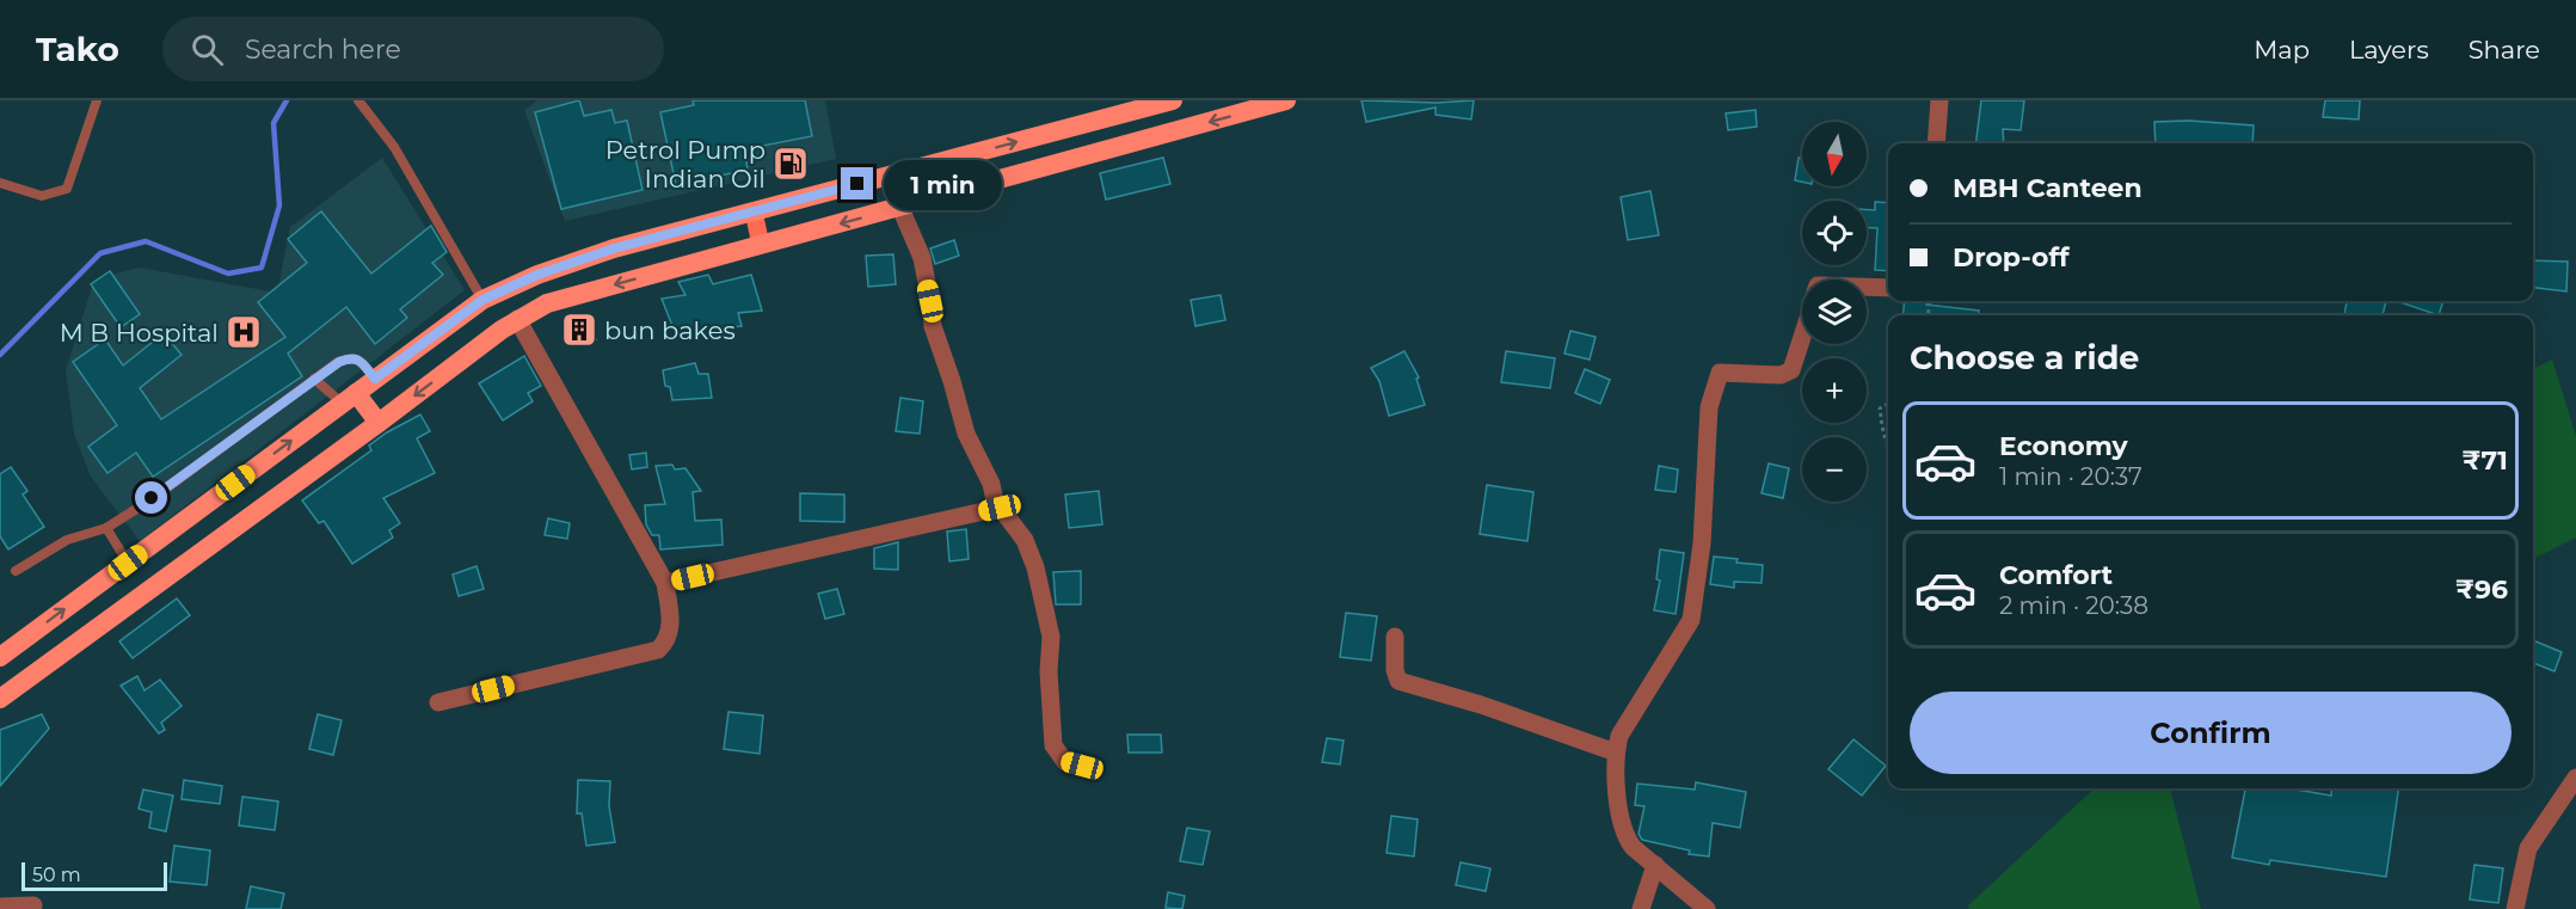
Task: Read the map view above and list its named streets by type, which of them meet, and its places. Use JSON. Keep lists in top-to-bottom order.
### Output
{
  "places": {
    "fuel station": ["Petrol Pump Indian Oil"],
    "building": ["bun bakes"],
    "hospital": ["M B Hospital"]
  },
  "scale_bar": "50 m",
  "north": "bottom",
  "page": {
    "header": "Tako",
    "search": "Search here",
    "nav": ["Map", "Layers", "Share"],
    "map_buttons": ["+", "−"],
    "banner": ["MBH Canteen", "Drop-off"],
    "bubble": "1 min",
    "heading": "Choose a ride",
    "list": [
      {
        "name": "Economy",
        "note": "1 min · 20:37",
        "value": "₹71"
      },
      {
        "name": "Comfort",
        "note": "2 min · 20:38",
        "value": "₹96"
      }
    ],
    "buttons": "Confirm",
    "scale": "50 m"
  }
}
